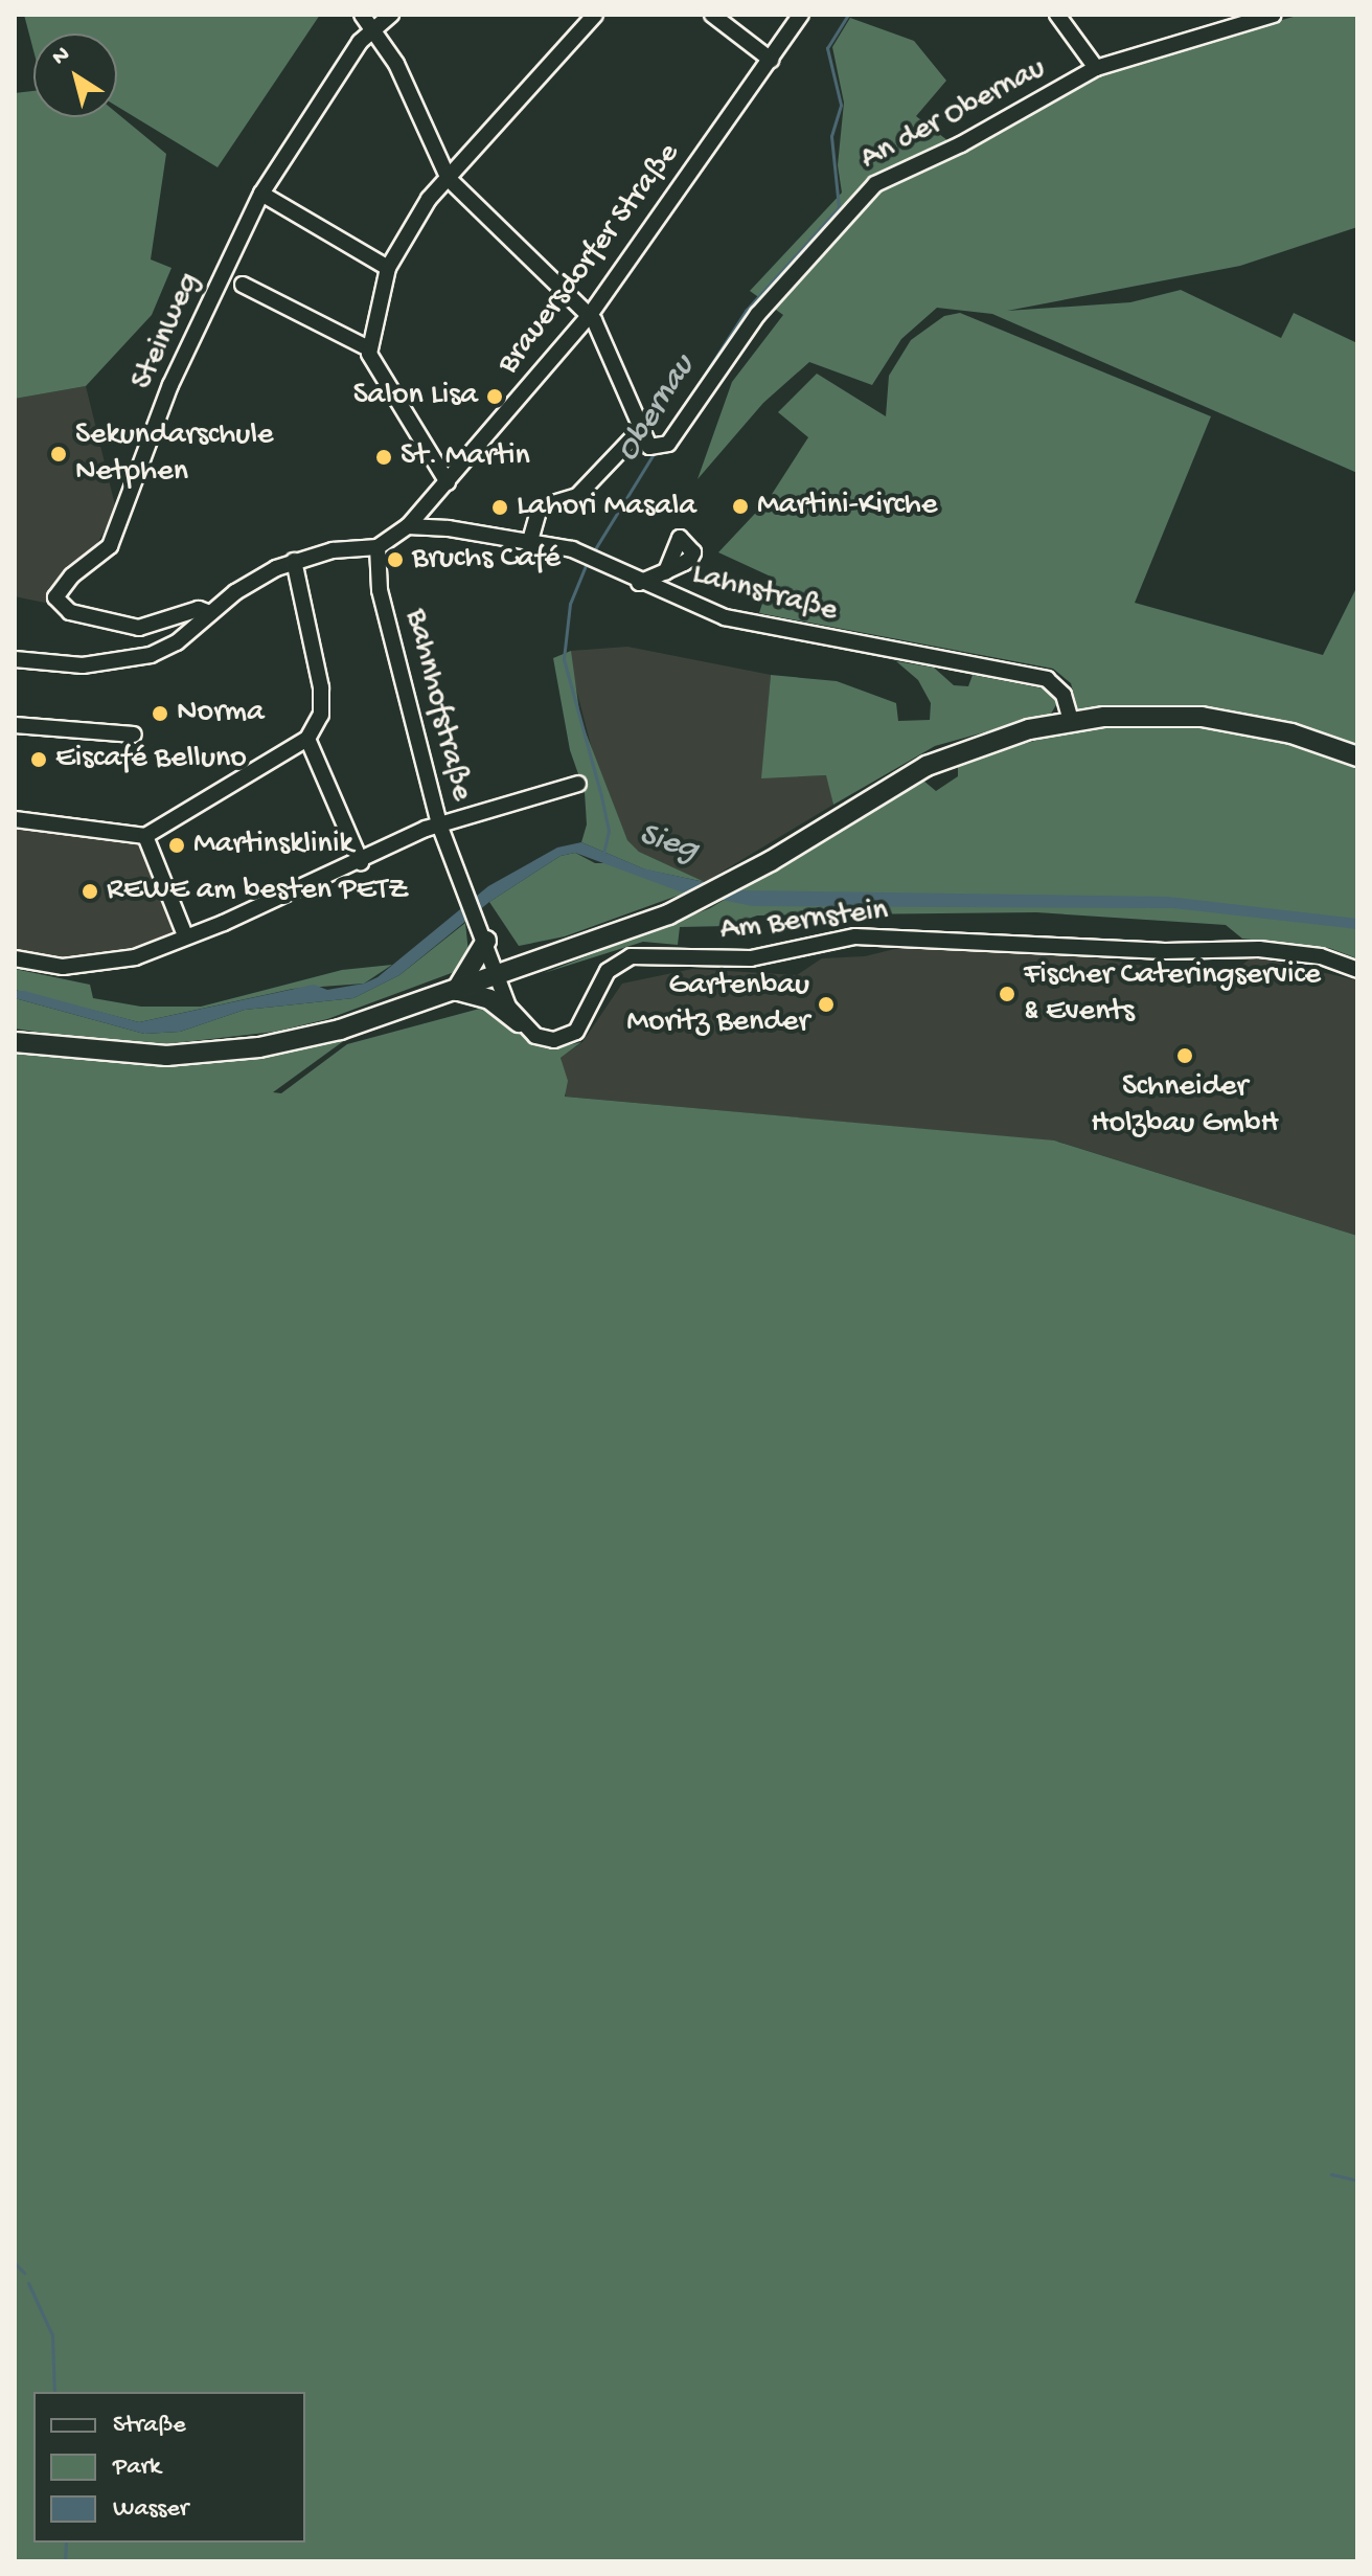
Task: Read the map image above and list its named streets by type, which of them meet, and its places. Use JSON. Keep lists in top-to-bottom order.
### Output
{
  "streets": {
    "street": [
      "An der Obernau",
      "Brauersdorfer Straße",
      "Steinweg",
      "Lahnstraße",
      "Bahnhofstraße",
      "Am Bernstein"
    ]
  },
  "crossings": [
    ["An der Obernau", "Brauersdorfer Straße"],
    ["Brauersdorfer Straße", "Lahnstraße"]
  ],
  "water": ["Obernau", "Sieg"],
  "places": [
    "Salon Lisa",
    "Sekundarschule Netphen",
    "St. Martin",
    "Martini-Kirche",
    "Lahori Masala",
    "Bruchs Café",
    "Norma",
    "Eiscafé Belluno",
    "Martinsklinik",
    "REWE am besten PETZ",
    "Fischer Cateringservice & Events",
    "Gartenbau Moritz Bender",
    "Schneider Holzbau GmbH"
  ],
  "legend": ["Straße", "Park", "Wasser"],
  "north": "top left"
}
